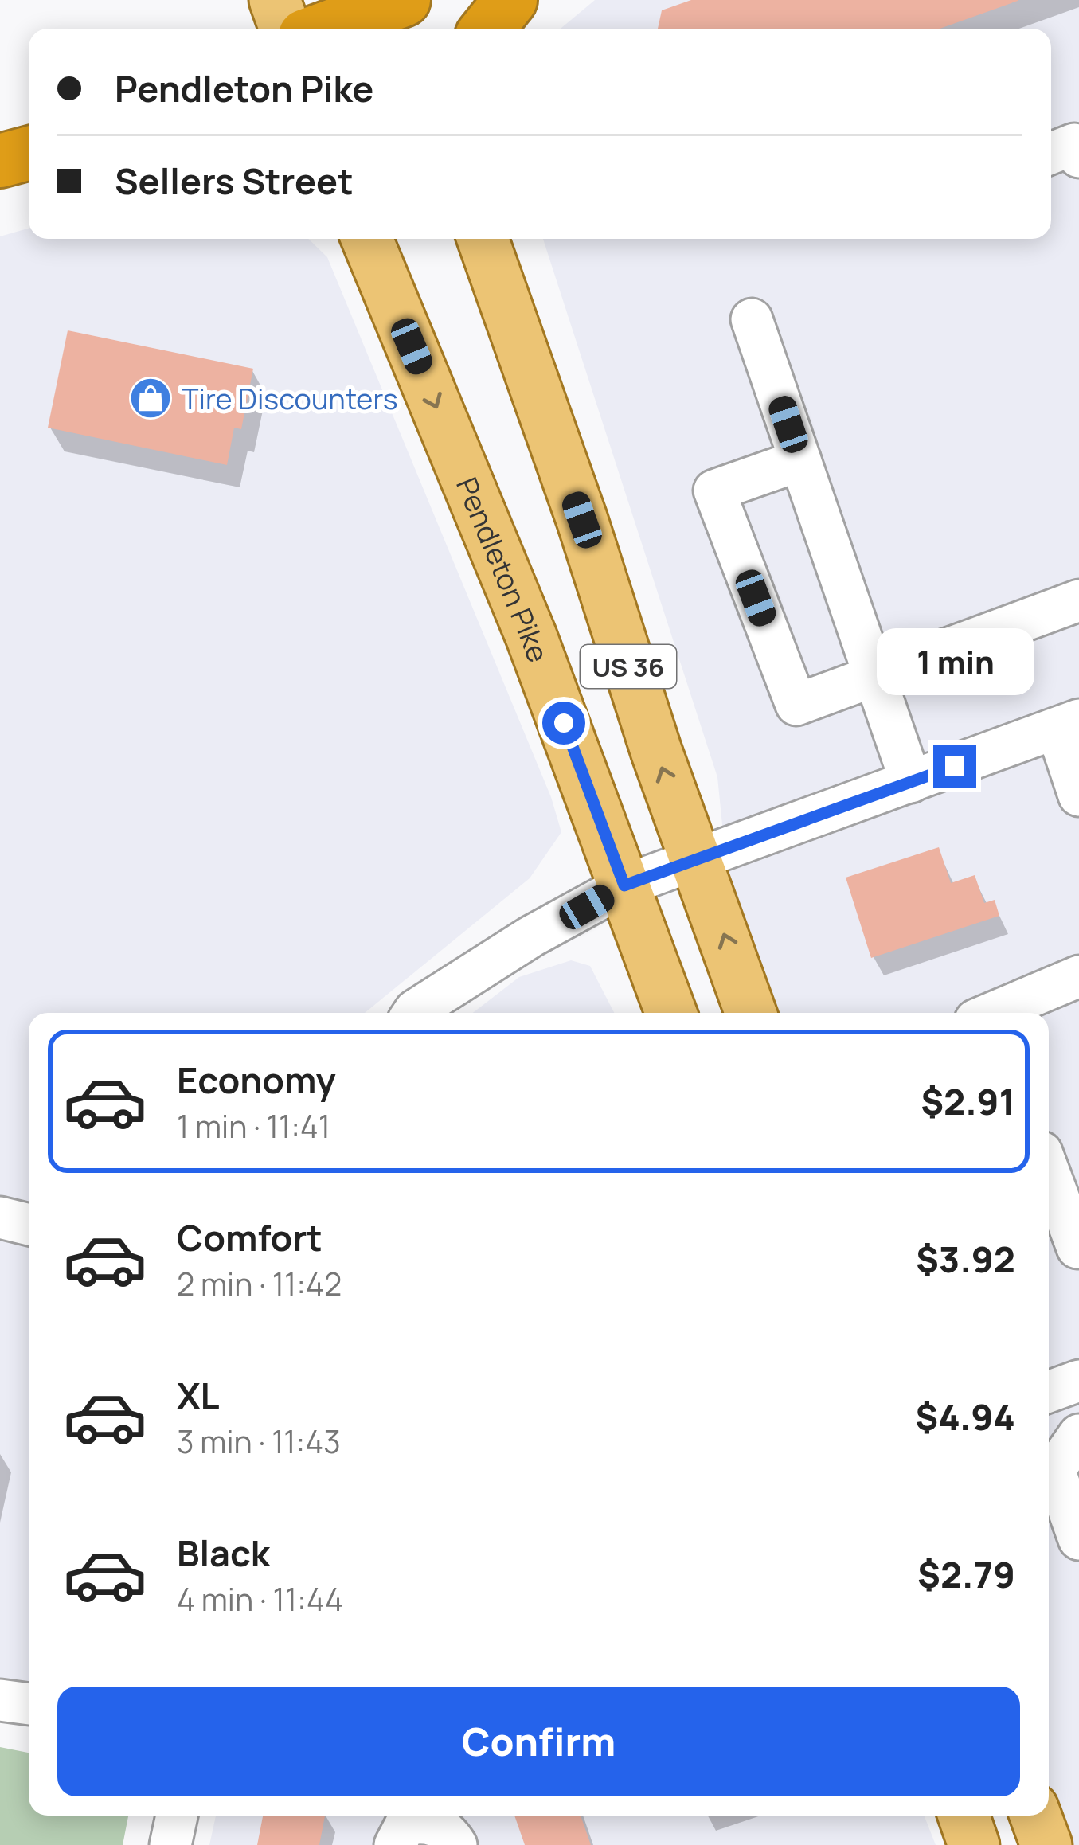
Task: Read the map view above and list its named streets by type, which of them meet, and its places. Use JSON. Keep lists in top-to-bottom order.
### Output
{
  "streets": {
    "main road": ["Pendleton Pike", "US 36"]
  },
  "places": {
    "shop": ["Tire Discounters"]
  },
  "page": {
    "banner": ["Pendleton Pike", "Sellers Street"],
    "bubble": "1 min",
    "list": [
      {
        "name": "Economy",
        "note": "1 min · 11:41",
        "value": "$2.91"
      },
      {
        "name": "Comfort",
        "note": "2 min · 11:42",
        "value": "$3.92"
      },
      {
        "name": "XL",
        "note": "3 min · 11:43",
        "value": "$4.94"
      },
      {
        "name": "Black",
        "note": "4 min · 11:44",
        "value": "$2.79"
      }
    ],
    "buttons": "Confirm"
  }
}
